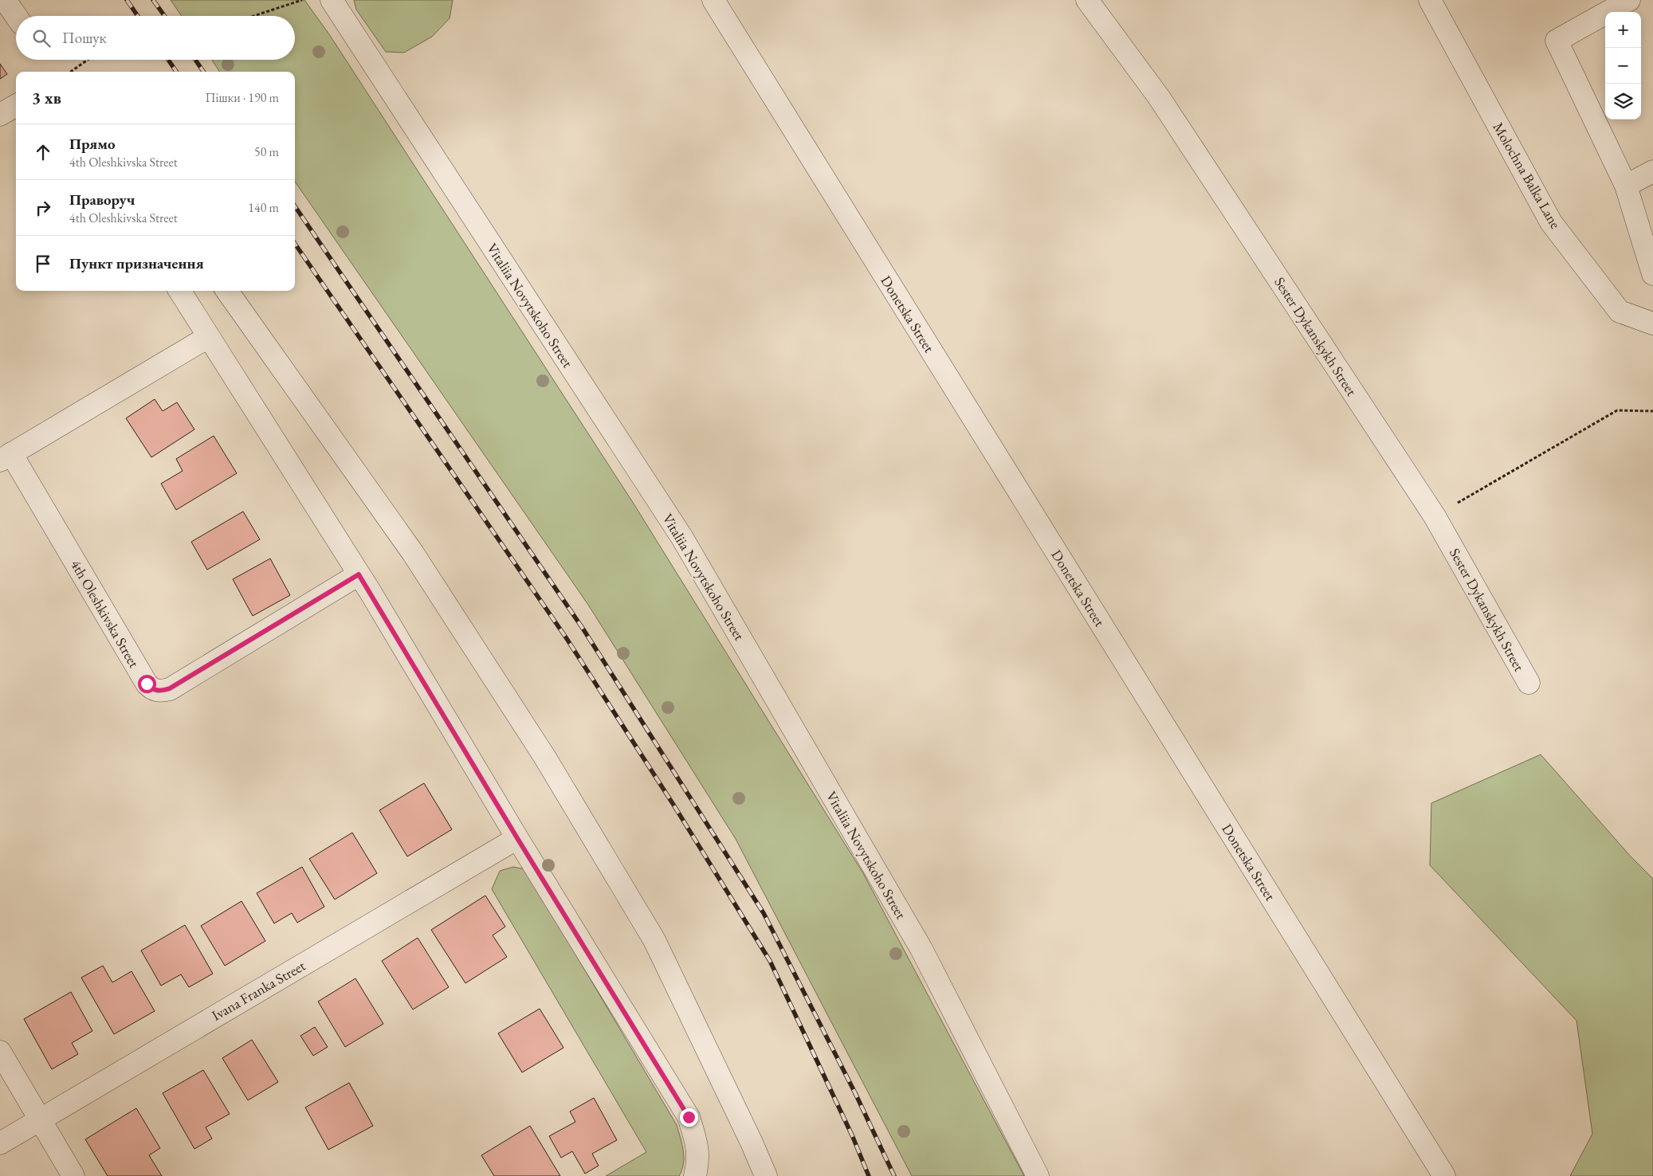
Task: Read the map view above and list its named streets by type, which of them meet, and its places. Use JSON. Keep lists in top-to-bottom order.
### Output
{
  "streets": {
    "street": [
      "Molochna Balka Lane",
      "Vitaliia Novytskoho Street",
      "Donetska Street",
      "Sester Dykanskykh Street",
      "4th Oleshkivska Street",
      "Ivana Franka Street"
    ]
  },
  "page": {
    "map_buttons": ["+", "−"],
    "search": "Пошук",
    "heading": ["3 хв", "Пішки · 190 m"],
    "list": [
      ["Прямо", "4th Oleshkivska Street", "50 m"],
      ["Праворуч", "4th Oleshkivska Street", "140 m"],
      "Пункт призначення"
    ]
  }
}
